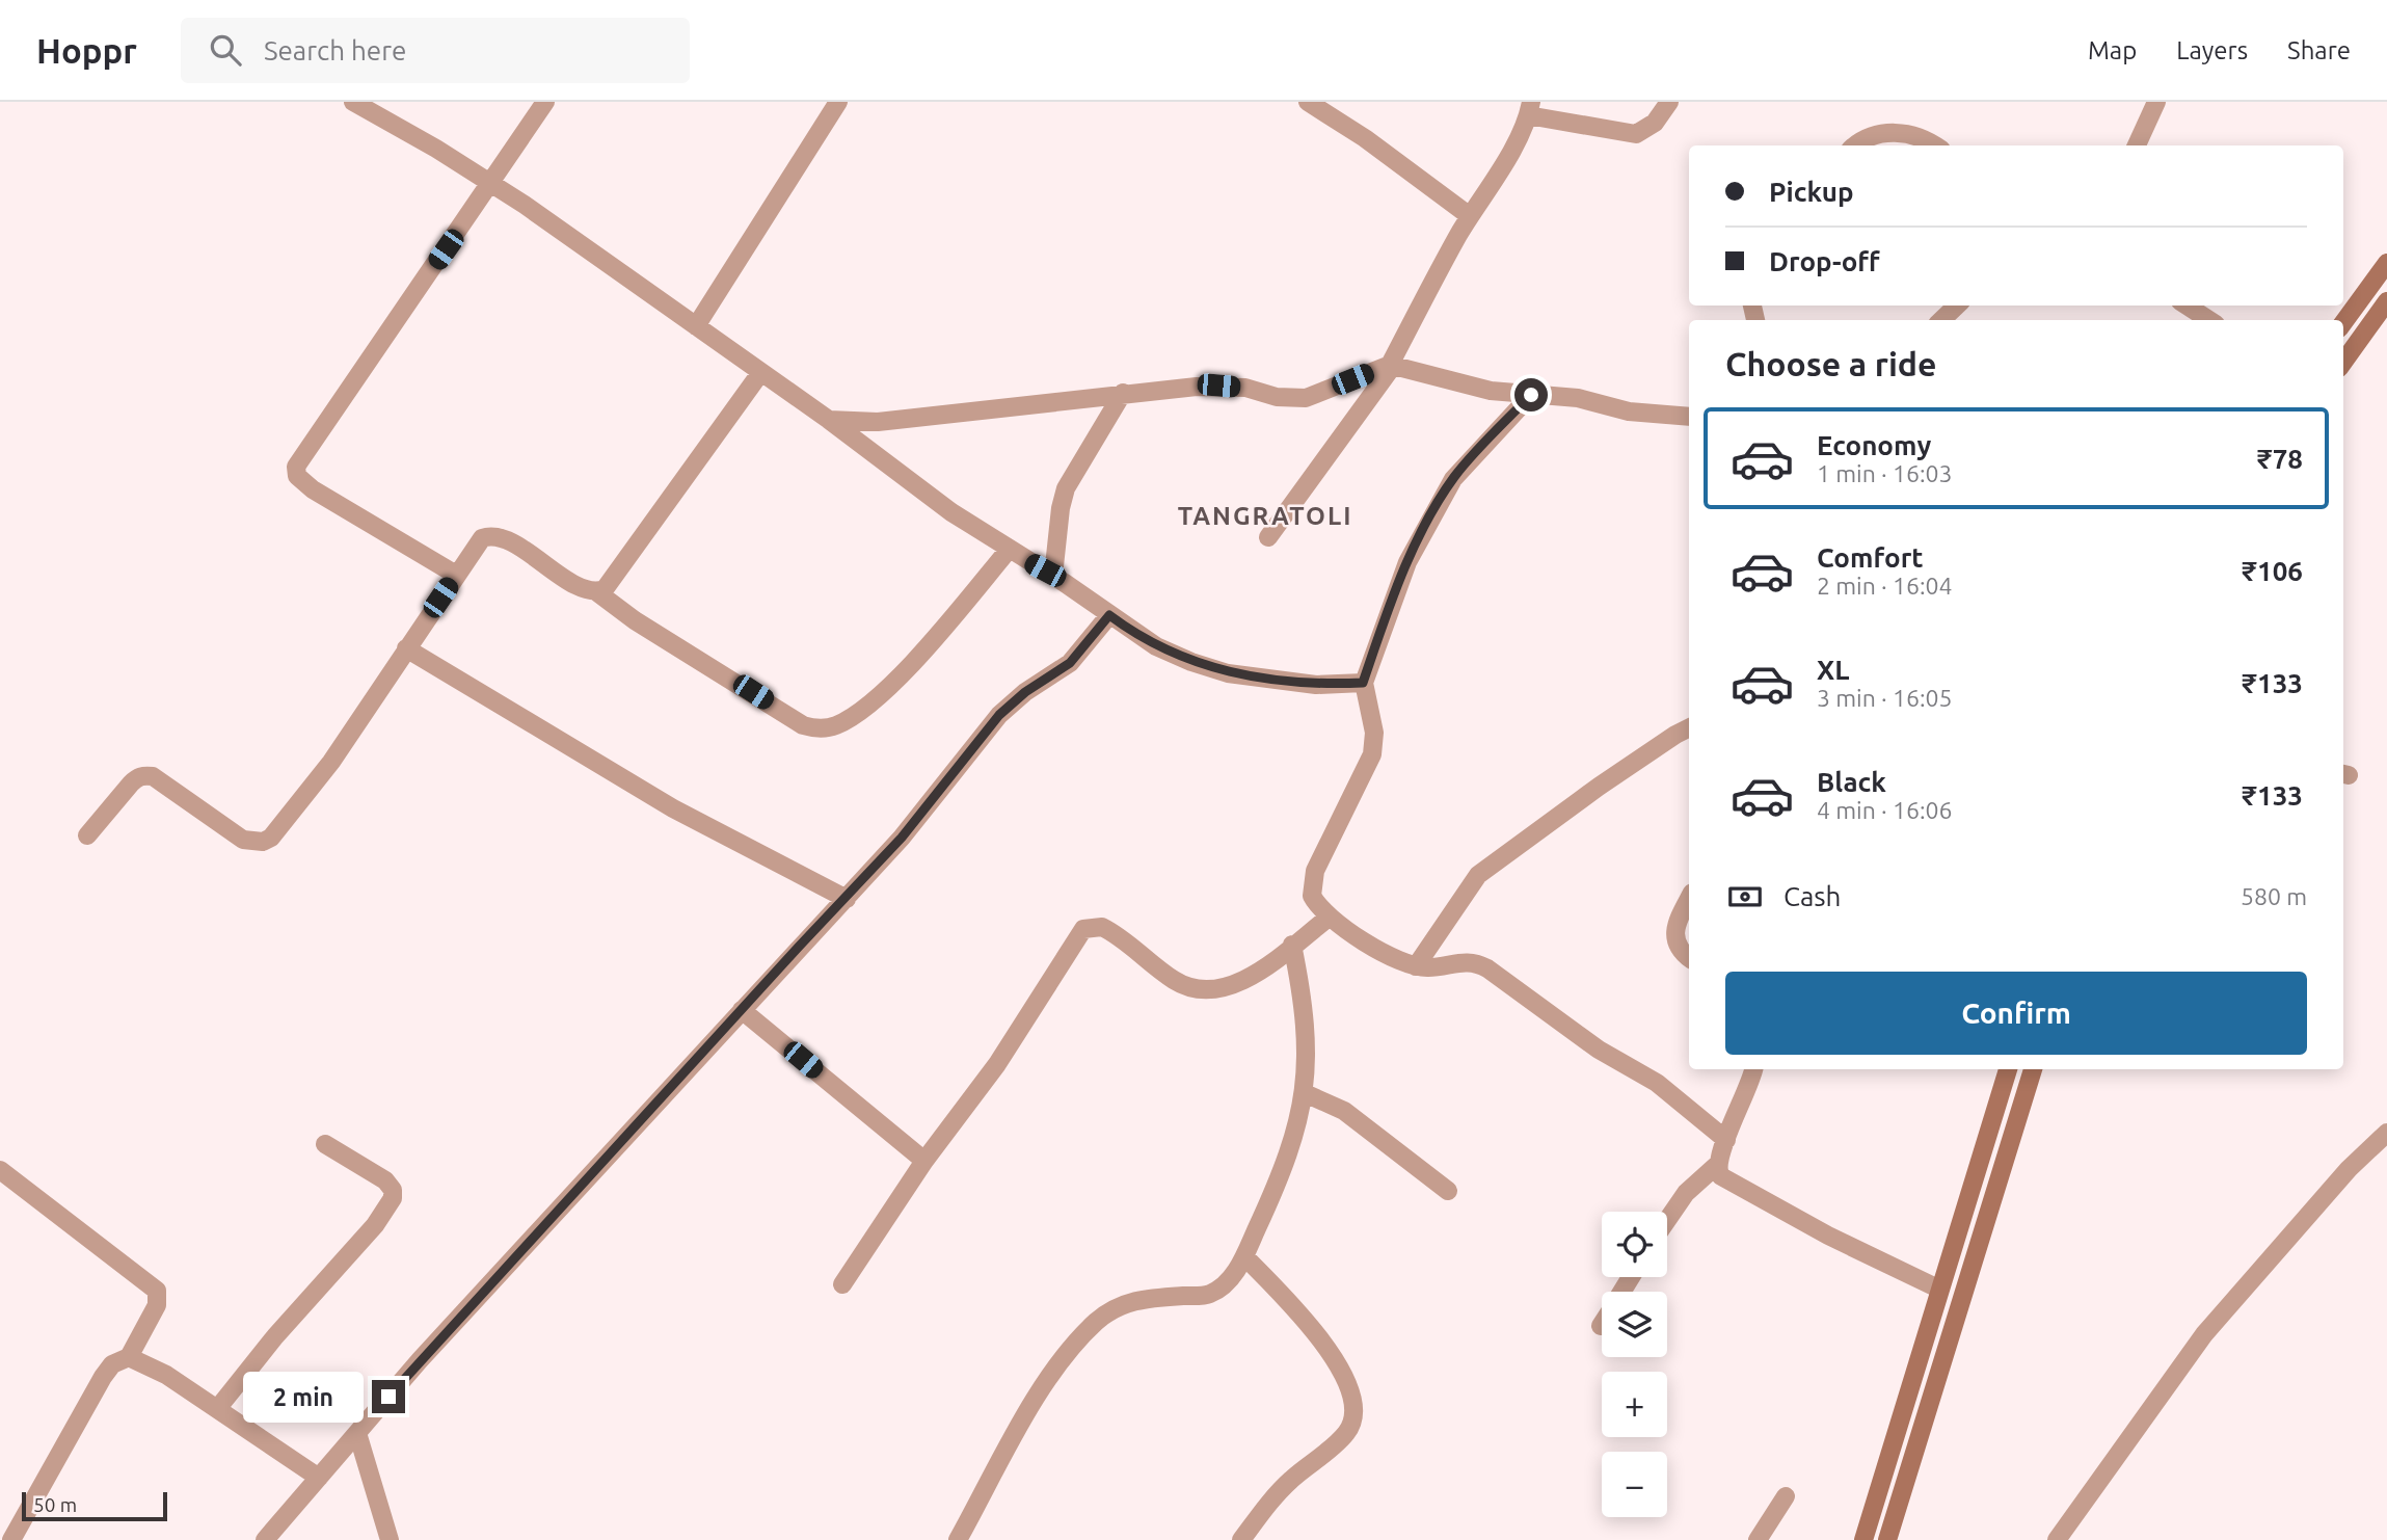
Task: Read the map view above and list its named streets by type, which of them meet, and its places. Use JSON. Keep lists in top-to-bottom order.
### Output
{
  "districts": ["TANGRATOLI"],
  "scale_bar": "50 m",
  "page": {
    "header": "Hoppr",
    "search": "Search here",
    "nav": ["Map", "Layers", "Share"],
    "banner": ["Pickup", "Drop-off"],
    "heading": "Choose a ride",
    "list": [
      {
        "name": "Economy",
        "note": "1 min · 16:03",
        "value": "₹78"
      },
      {
        "name": "Comfort",
        "note": "2 min · 16:04",
        "value": "₹106"
      },
      {
        "name": "XL",
        "note": "3 min · 16:05",
        "value": "₹133"
      },
      {
        "name": "Black",
        "note": "4 min · 16:06",
        "value": "₹133"
      }
    ],
    "pay": ["Cash", "580 m"],
    "buttons": "Confirm",
    "map_buttons": ["+", "−"],
    "bubble": "2 min",
    "scale": "50 m"
  }
}
